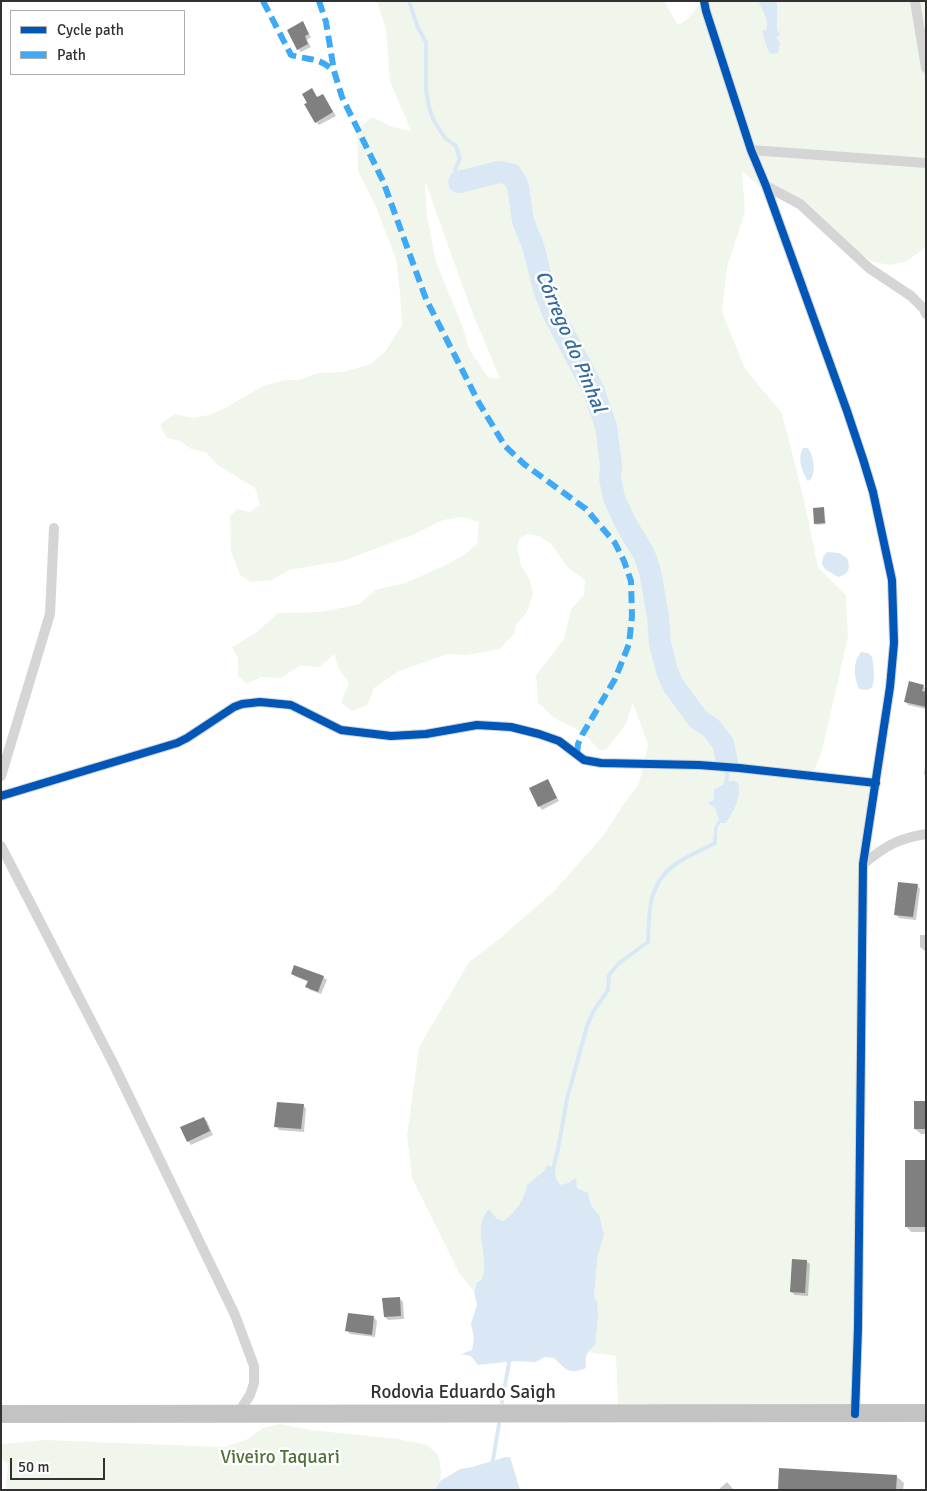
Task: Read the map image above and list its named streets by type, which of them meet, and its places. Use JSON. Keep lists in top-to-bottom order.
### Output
{
  "streets": {
    "highway": ["Rodovia Eduardo Saigh"]
  },
  "water": ["Córrego do Pinhal"],
  "parks": ["Viveiro Taquari"],
  "legend": ["Cycle path", "Path"],
  "scale_bar": "50 m"
}
